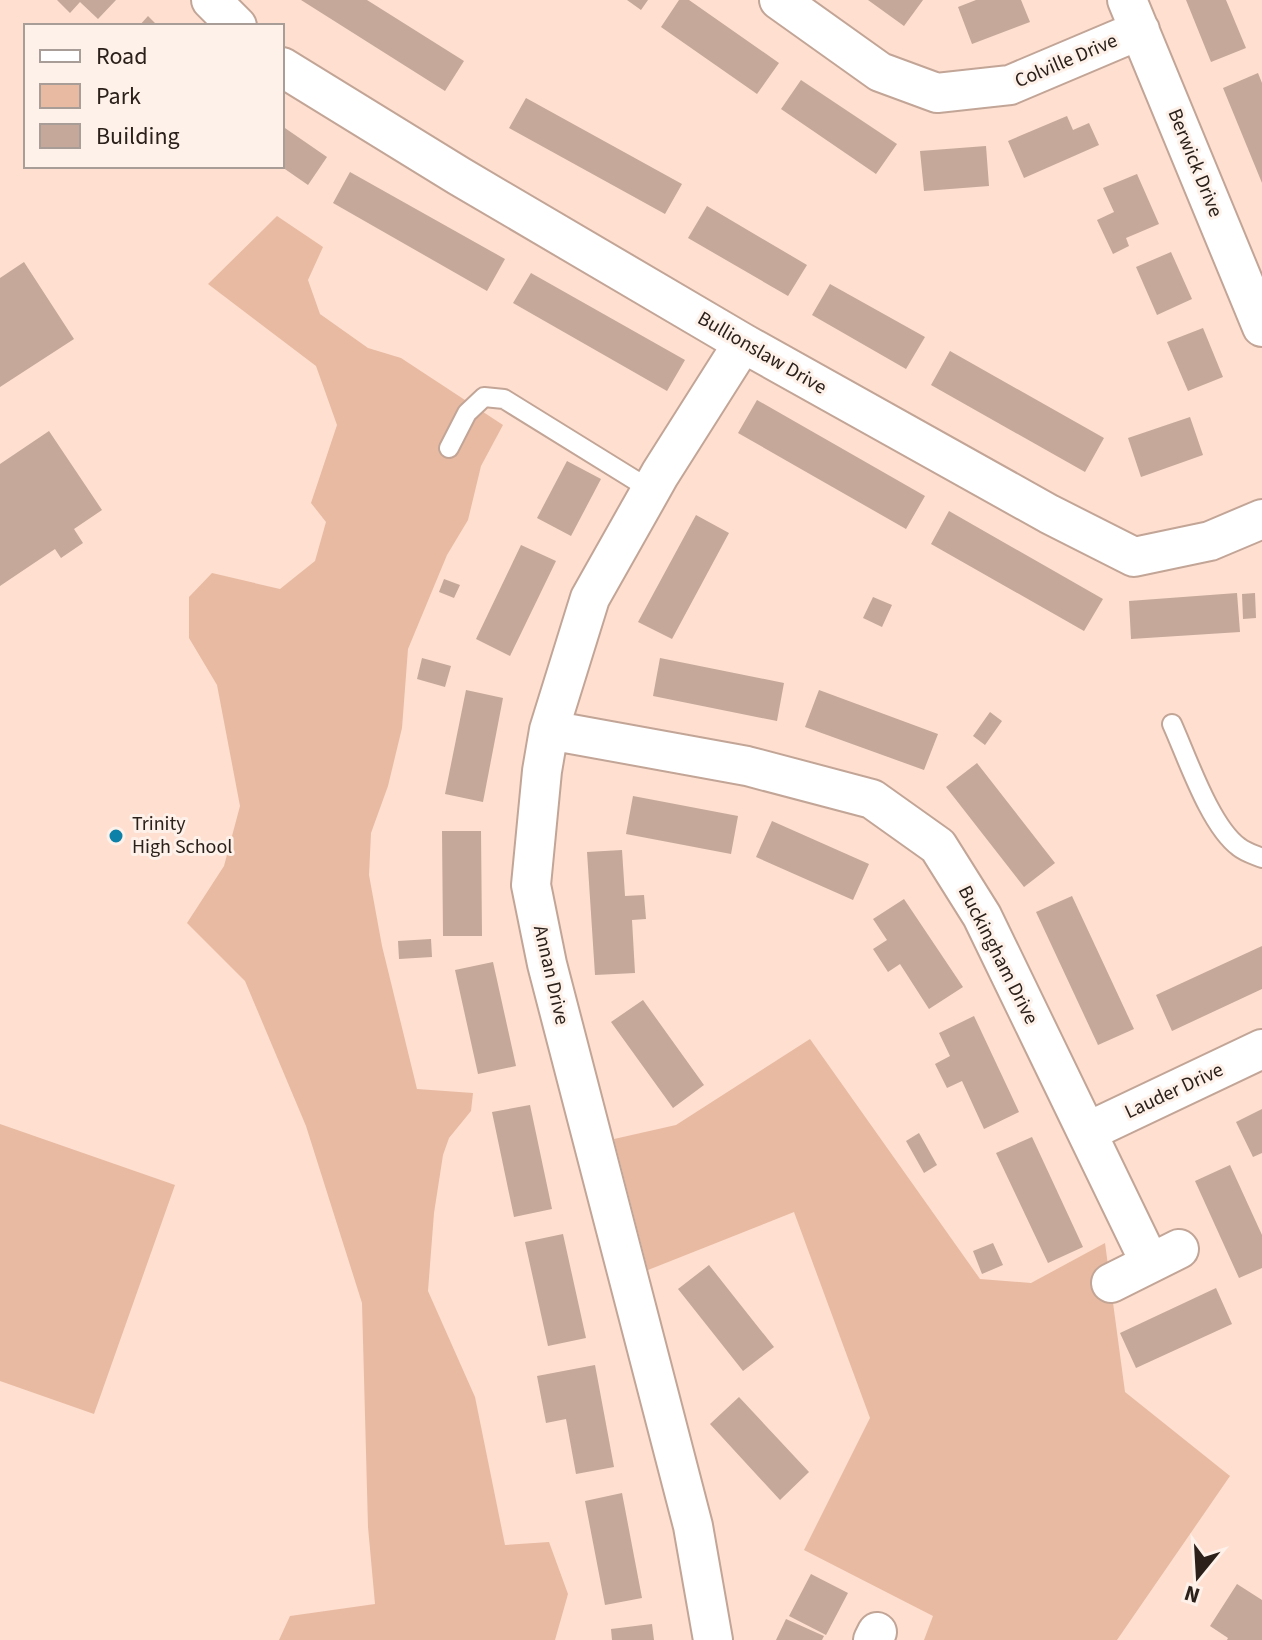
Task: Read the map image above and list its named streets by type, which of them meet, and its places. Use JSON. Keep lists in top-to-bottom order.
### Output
{
  "streets": {
    "street": [
      "Colville Drive",
      "Berwick Drive",
      "Bullionslaw Drive",
      "Buckingham Drive",
      "Annan Drive",
      "Lauder Drive"
    ]
  },
  "crossings": [
    ["Colville Drive", "Berwick Drive"],
    ["Bullionslaw Drive", "Annan Drive"],
    ["Buckingham Drive", "Annan Drive"],
    ["Buckingham Drive", "Lauder Drive"]
  ],
  "places": ["Trinity High School"],
  "legend": ["Road", "Park", "Building"],
  "north": "bottom"
}
